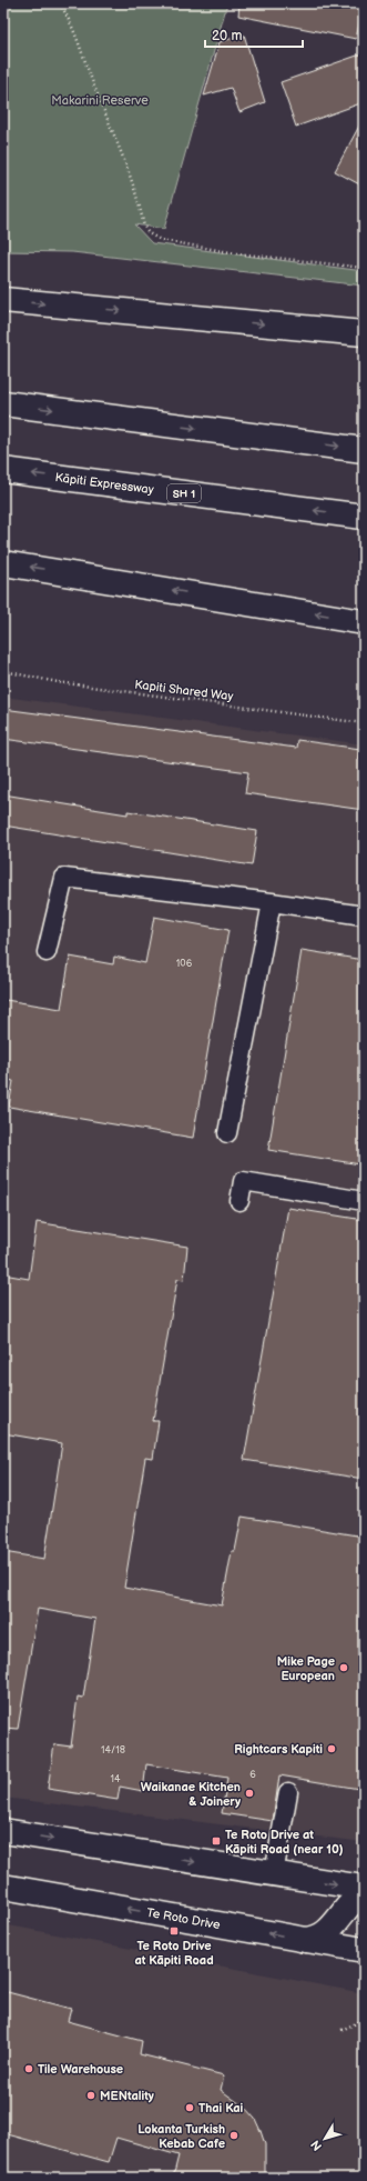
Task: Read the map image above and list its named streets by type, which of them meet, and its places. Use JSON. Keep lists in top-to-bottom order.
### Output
{
  "streets": {
    "main road": ["Kāpiti Expressway", "SH 1", "Te Roto Drive"],
    "path": ["Kapiti Shared Way"]
  },
  "parks": ["Makarini Reserve"],
  "places": {
    "other": [
      "Mike Page European",
      "Rightcars Kapiti",
      "Waikanae Kitchen & Joinery",
      "Tile Warehouse",
      "MENtality",
      "Thai Kai",
      "Lokanta Turkish Kebab Cafe"
    ],
    "transit": ["Te Roto Drive at Kāpiti Road (near 10)", "Te Roto Drive at Kāpiti Road"]
  },
  "house_numbers": [
    "106",
    "14/18",
    "6",
    "14"
  ],
  "scale_bar": "20 m",
  "north": "bottom left"
}
